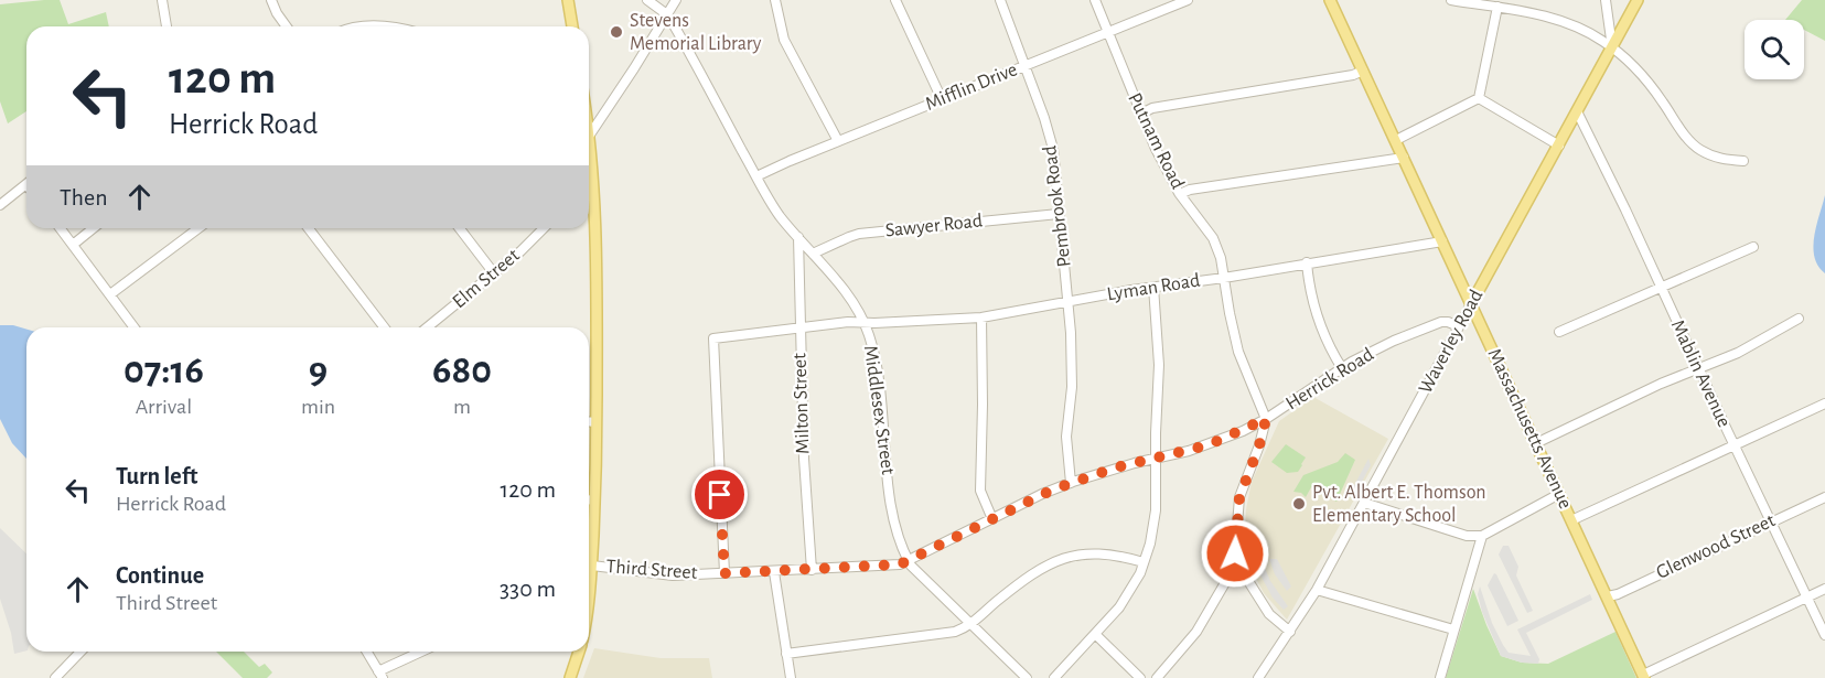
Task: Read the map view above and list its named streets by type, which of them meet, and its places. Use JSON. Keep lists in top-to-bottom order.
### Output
{
  "streets": {
    "main road": ["Waverley Road", "Massachusetts Avenue"],
    "street": [
      "Mifflin Drive",
      "Putnam Road",
      "Pembrook Road",
      "Sawyer Road",
      "Elm Street",
      "Lyman Road",
      "Mablin Avenue",
      "Herrick Road",
      "Milton Street",
      "Middlesex Street",
      "Glenwood Street",
      "Third Street"
    ]
  },
  "crossings": [
    ["Mifflin Drive", "Putnam Road"],
    ["Mifflin Drive", "Pembrook Road"],
    ["Mifflin Drive", "Middlesex Street"],
    ["Putnam Road", "Lyman Road"],
    ["Putnam Road", "Herrick Road"],
    ["Pembrook Road", "Sawyer Road"],
    ["Pembrook Road", "Lyman Road"],
    ["Pembrook Road", "Herrick Road"],
    ["Sawyer Road", "Middlesex Street"],
    ["Lyman Road", "Milton Street"],
    ["Lyman Road", "Middlesex Street"],
    ["Lyman Road", "Massachusetts Avenue"],
    ["Lyman Road", "Third Street"],
    ["Waverley Road", "Mablin Avenue"],
    ["Waverley Road", "Herrick Road"],
    ["Waverley Road", "Massachusetts Avenue"],
    ["Mablin Avenue", "Glenwood Street"],
    ["Herrick Road", "Middlesex Street"],
    ["Herrick Road", "Third Street"],
    ["Milton Street", "Middlesex Street"],
    ["Milton Street", "Third Street"],
    ["Middlesex Street", "Third Street"],
    ["Massachusetts Avenue", "Glenwood Street"]
  ],
  "places": ["Stevens Memorial Library", "Pvt. Albert E. Thomson Elementary School"],
  "page": {
    "turn": ["120 m", "Herrick Road"],
    "then": "Then",
    "eta": [
      "07:16",
      "Arrival",
      "9",
      "min",
      "680",
      "m"
    ],
    "list": [
      {
        "name": "Turn left",
        "note": "Herrick Road",
        "value": "120 m"
      },
      {
        "name": "Continue",
        "note": "Third Street",
        "value": "330 m"
      }
    ]
  }
}
